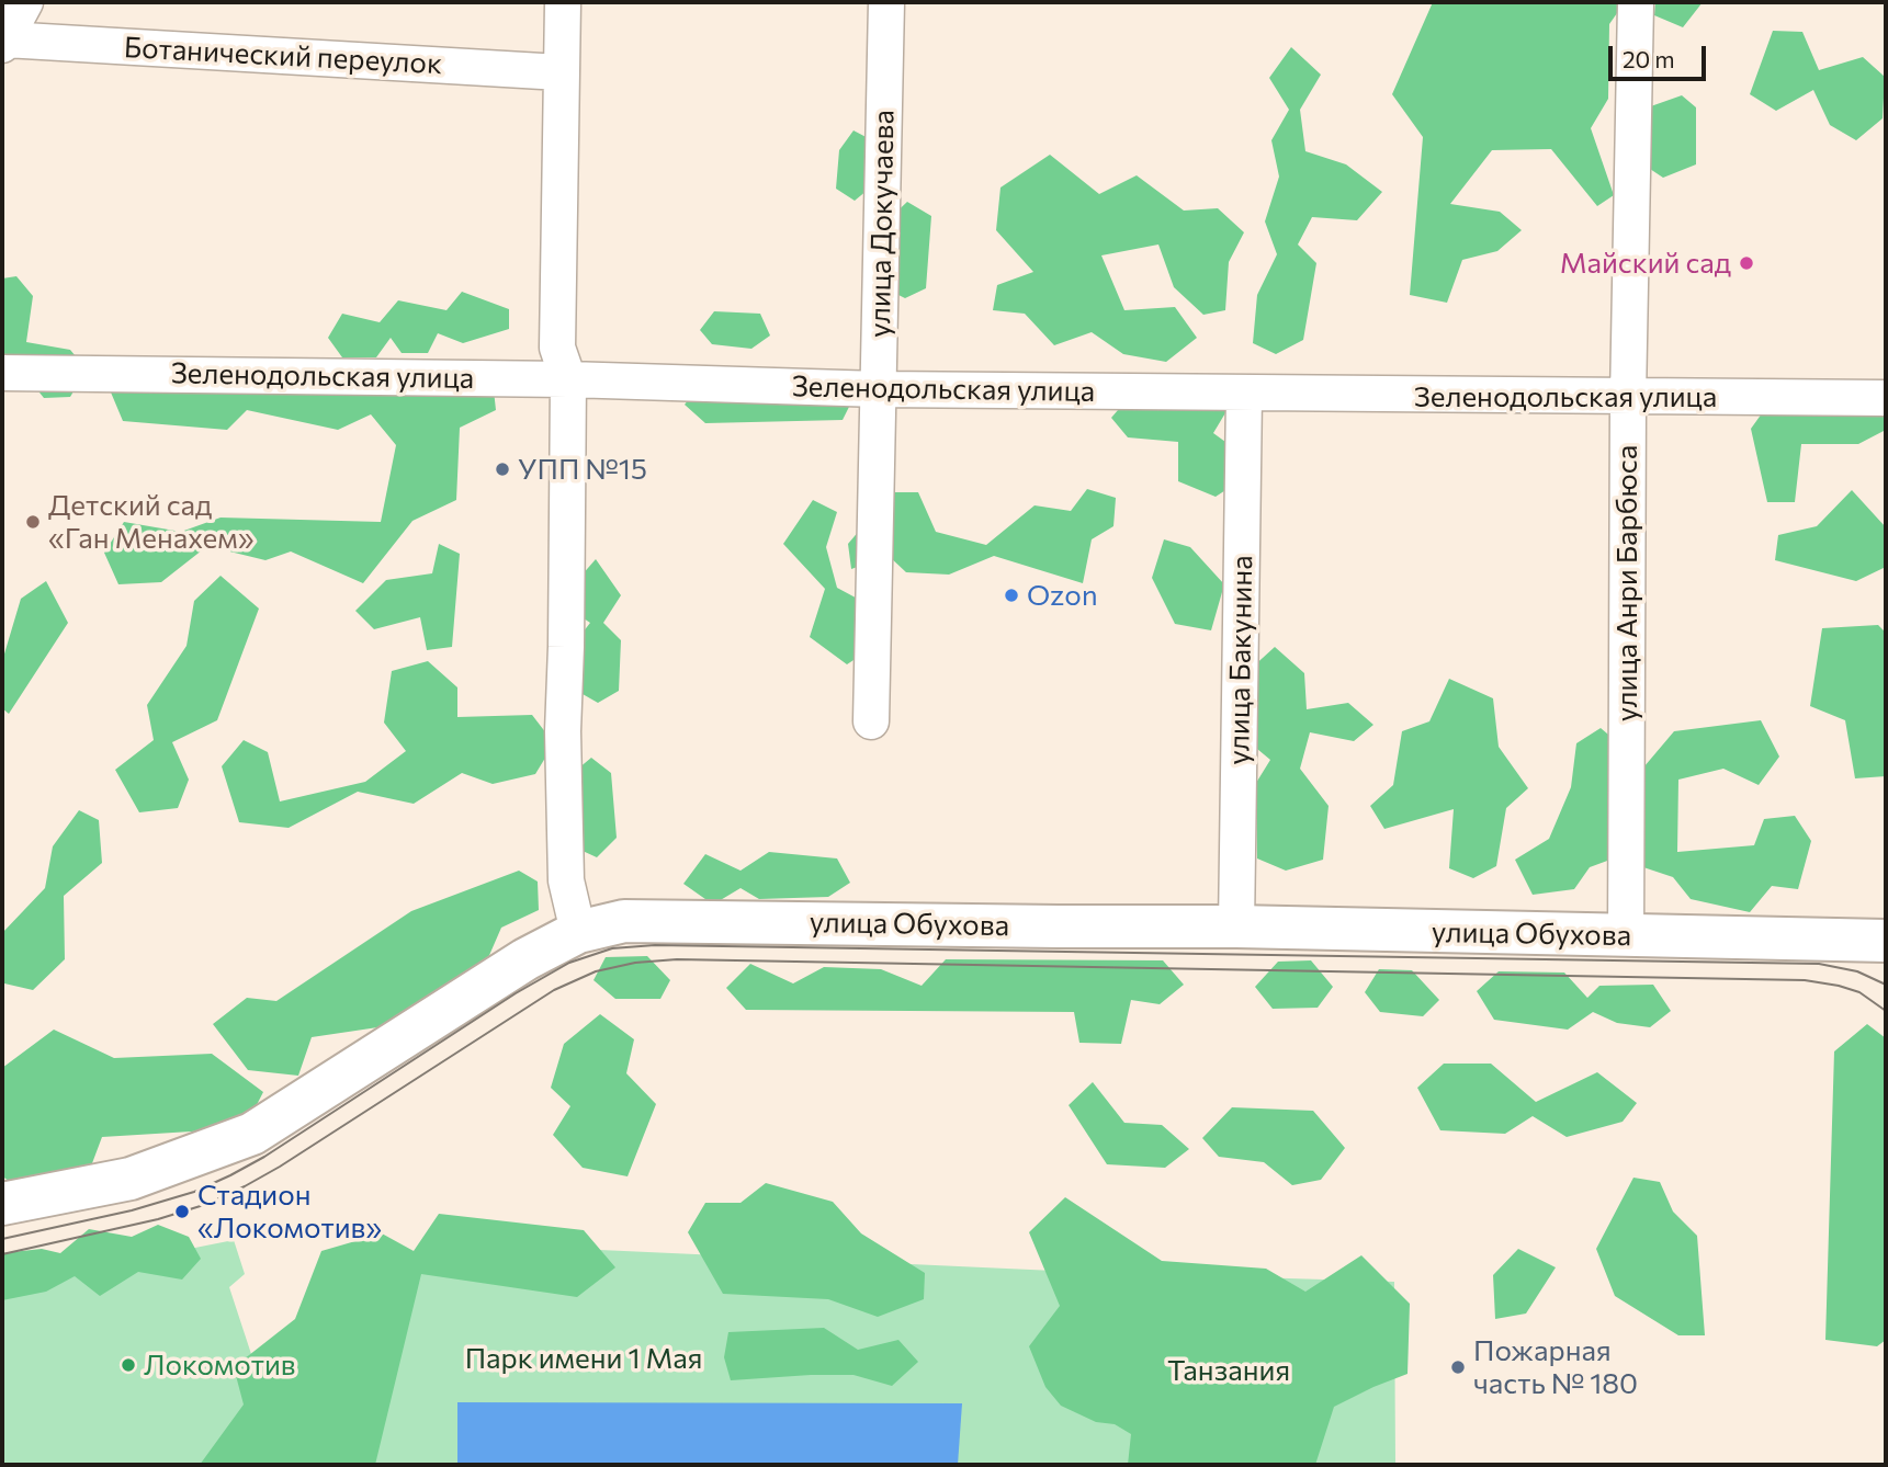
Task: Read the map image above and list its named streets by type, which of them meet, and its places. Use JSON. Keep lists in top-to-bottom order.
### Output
{
  "streets": {
    "street": [
      "Ботанический переулок",
      "улица Докучаева",
      "Зеленодольская улица",
      "улица Анри Барбюса",
      "улица Бакунина",
      "улица Обухова"
    ]
  },
  "crossings": [
    ["улица Докучаева", "Зеленодольская улица"],
    ["Зеленодольская улица", "улица Анри Барбюса"],
    ["Зеленодольская улица", "улица Бакунина"],
    ["улица Анри Барбюса", "улица Обухова"],
    ["улица Бакунина", "улица Обухова"]
  ],
  "parks": ["Парк имени 1 Мая", "Танзания"],
  "places": [
    "Майский сад",
    "УПП №15",
    "Детский сад «Ган Менахем»",
    "Ozon",
    "Стадион «Локомотив»",
    "Локомотив",
    "Пожарная часть № 180"
  ],
  "scale_bar": "20 m"
}
